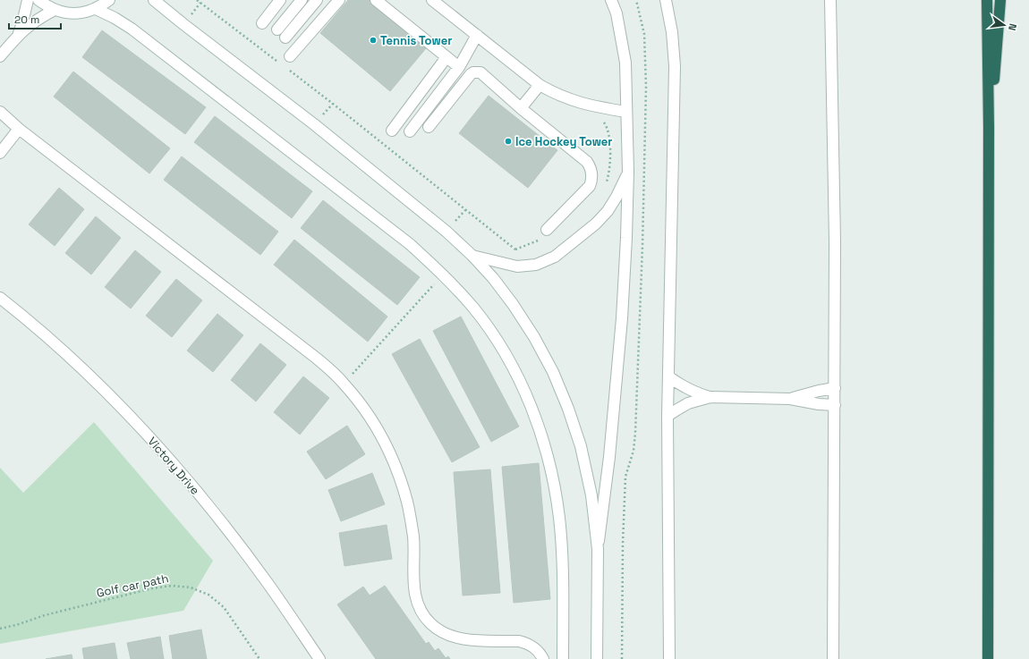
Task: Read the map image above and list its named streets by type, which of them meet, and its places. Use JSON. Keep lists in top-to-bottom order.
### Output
{
  "streets": {
    "street": ["Victory Drive"],
    "path": ["Golf car path"]
  },
  "places": ["Tennis Tower", "Ice Hockey Tower"],
  "scale_bar": "20 m",
  "north": "right"
}
